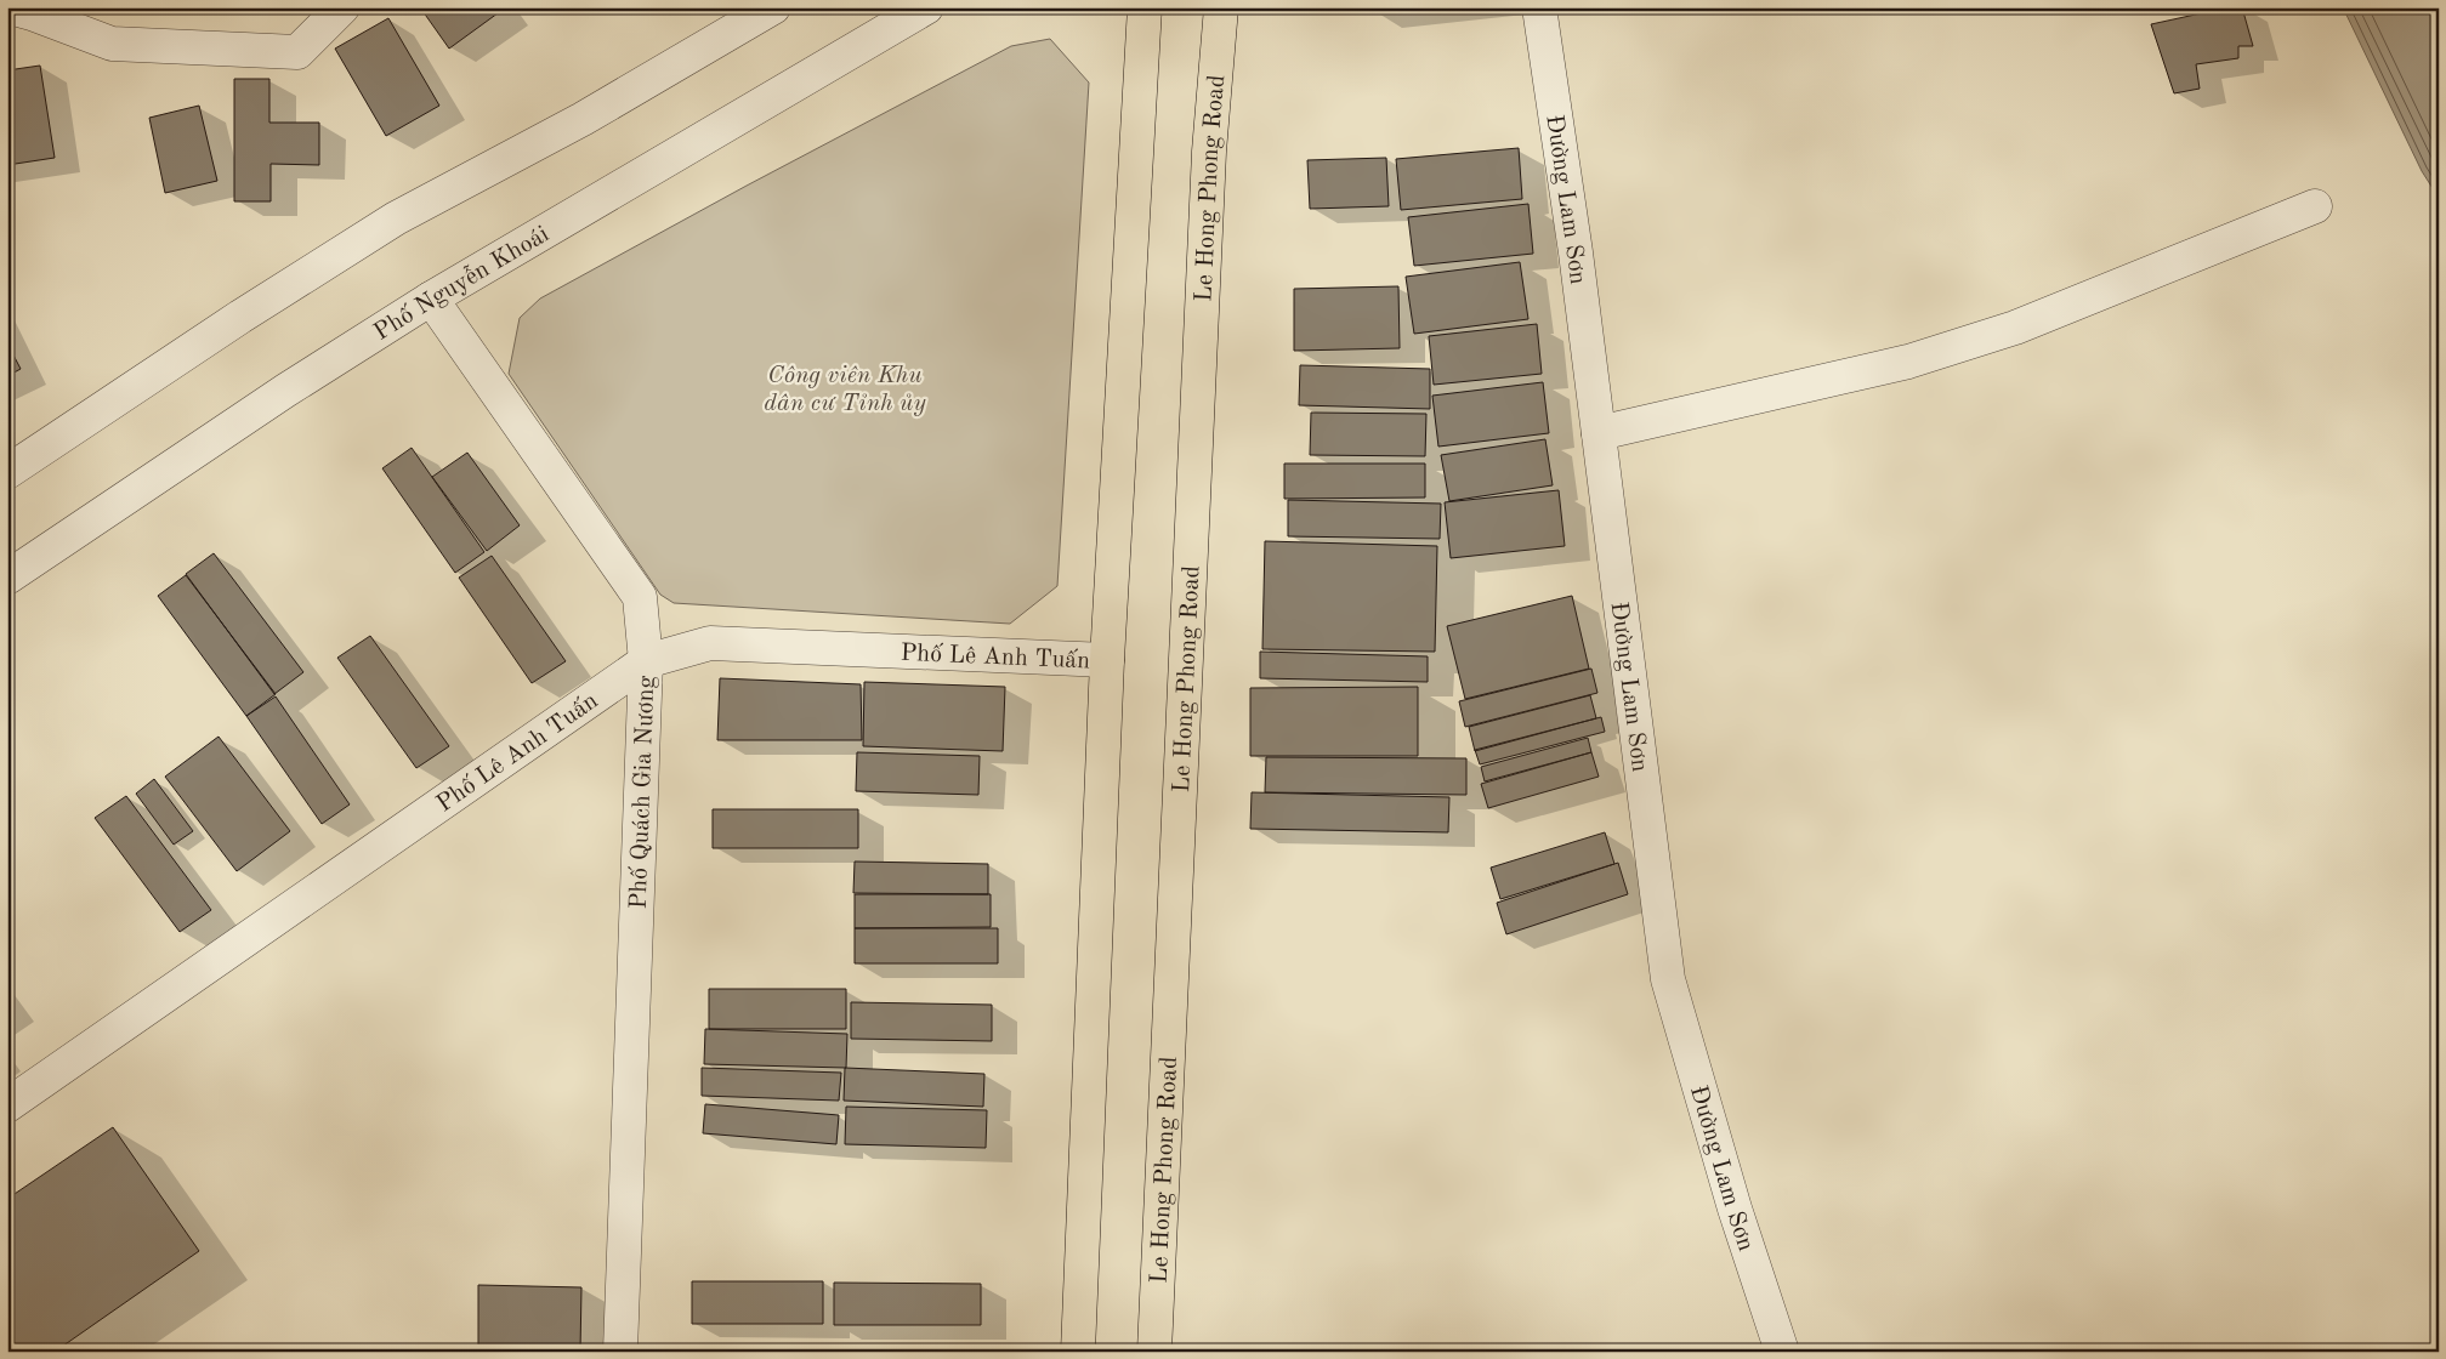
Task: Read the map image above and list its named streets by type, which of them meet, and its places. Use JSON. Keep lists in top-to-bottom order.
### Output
{
  "streets": {
    "main road": ["Le Hong Phong Road"],
    "street": [
      "Đường Lam Sơn",
      "Phố Nguyễn Khoái",
      "Phố Lê Anh Tuấn",
      "Phố Quách Gia Nương"
    ]
  },
  "crossings": [
    ["Phố Nguyễn Khoái", "Phố Quách Gia Nương"],
    ["Phố Lê Anh Tuấn", "Phố Quách Gia Nương"]
  ],
  "parks": ["Công viên Khu dân cư Tỉnh ủy"]
}
